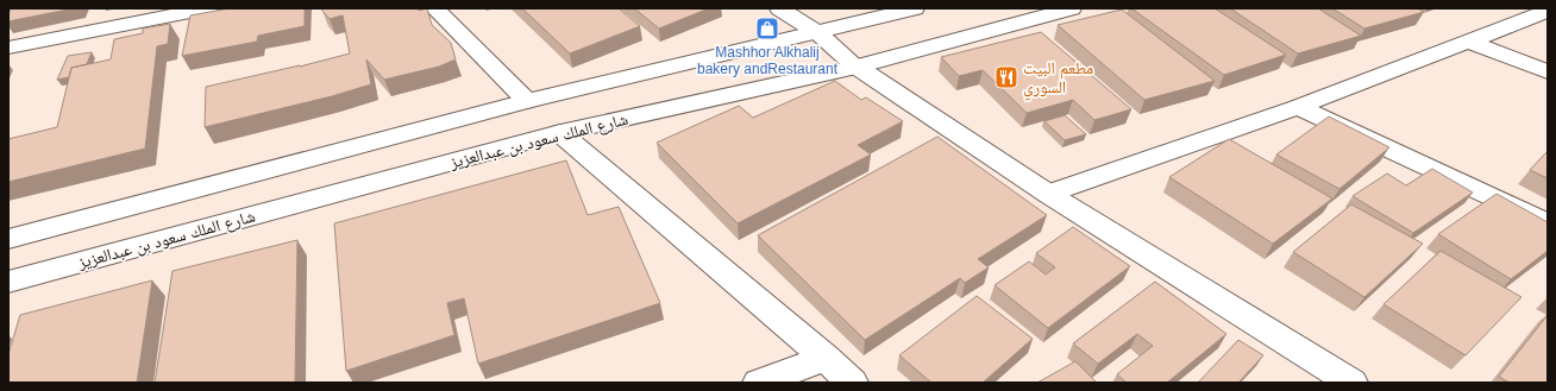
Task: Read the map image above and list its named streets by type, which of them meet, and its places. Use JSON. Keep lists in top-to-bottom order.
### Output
{
  "streets": {
    "street": ["شارع الملك سعود بن عبدالعزيز"]
  },
  "places": {
    "shop": ["Mashhor Alkhalij bakery andRestaurant"],
    "restaurant": ["مطعم البيت السوري"]
  }
}
